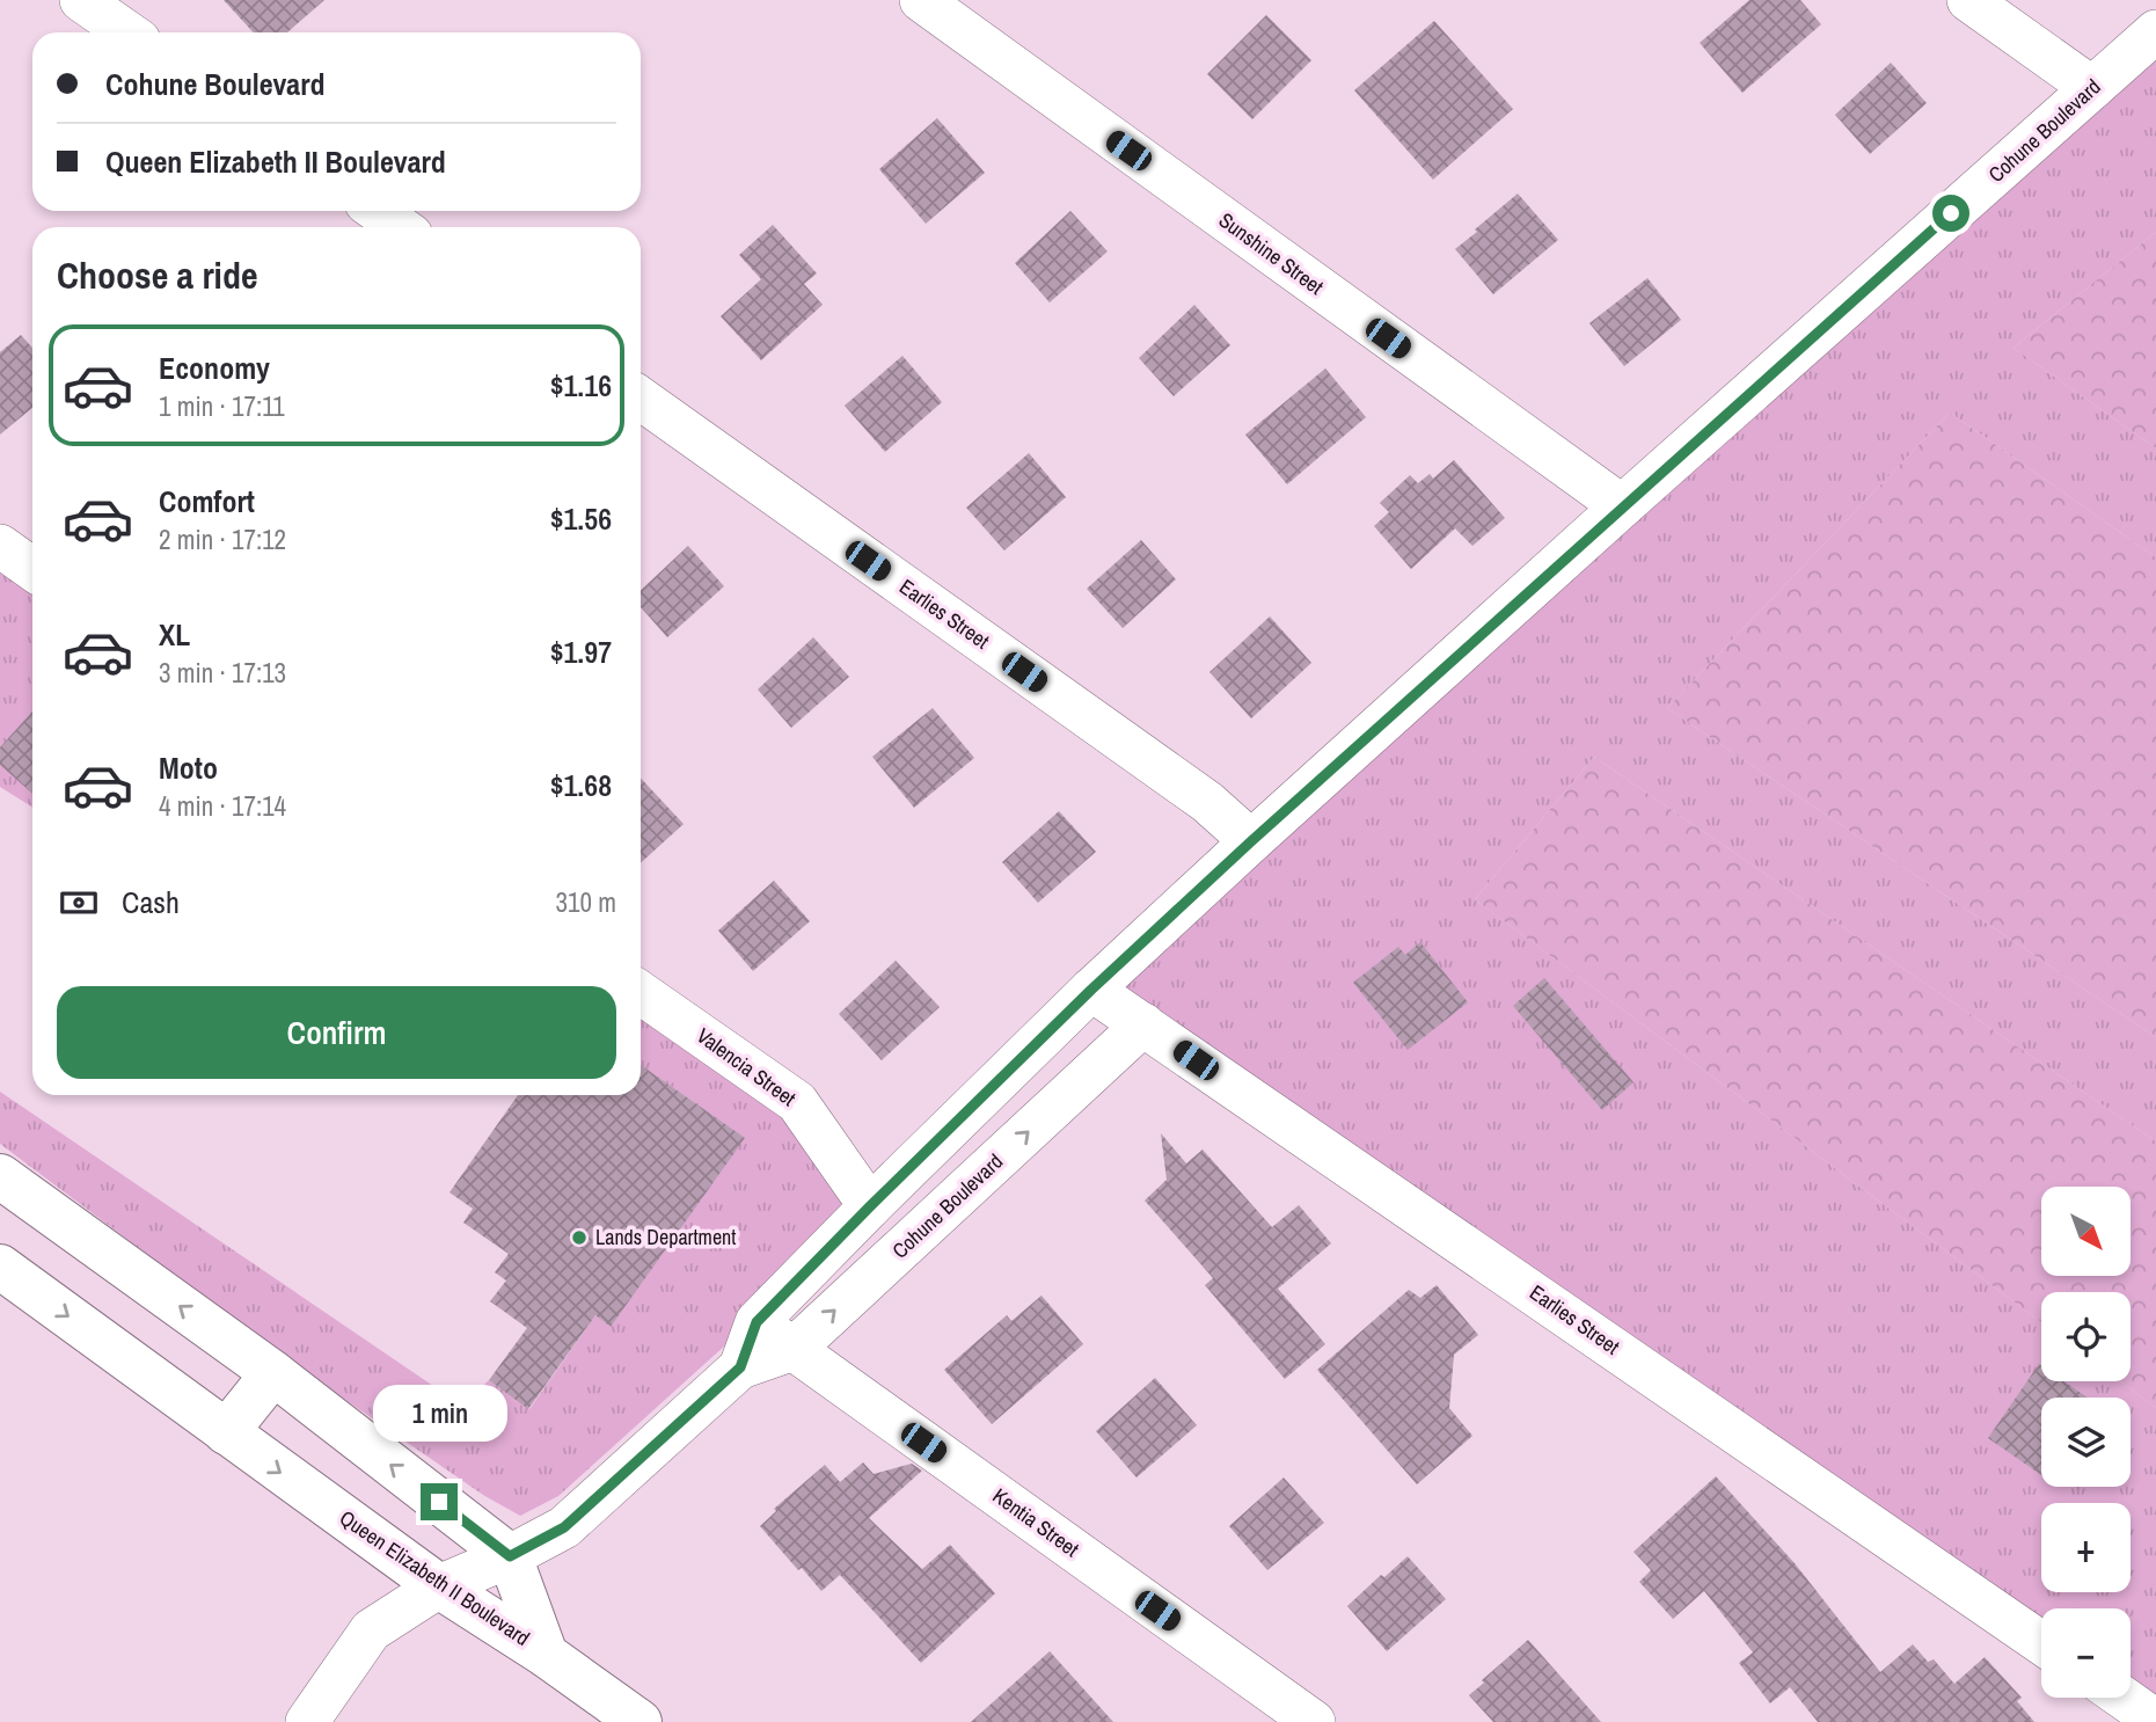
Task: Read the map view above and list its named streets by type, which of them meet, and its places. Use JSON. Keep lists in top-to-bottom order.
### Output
{
  "streets": {
    "street": [
      "Cohune Boulevard",
      "Sunshine Street",
      "Earlies Street",
      "Valencia Street",
      "Kentia Street",
      "Queen Elizabeth II Boulevard"
    ]
  },
  "crossings": [
    ["Cohune Boulevard", "Sunshine Street"],
    ["Cohune Boulevard", "Earlies Street"],
    ["Cohune Boulevard", "Valencia Street"],
    ["Cohune Boulevard", "Kentia Street"],
    ["Cohune Boulevard", "Queen Elizabeth II Boulevard"]
  ],
  "places": ["Lands Department"],
  "north": "bottom right",
  "page": {
    "banner": ["Cohune Boulevard", "Queen Elizabeth II Boulevard"],
    "heading": "Choose a ride",
    "list": [
      {
        "name": "Economy",
        "note": "1 min · 17:11",
        "value": "$1.16"
      },
      {
        "name": "Comfort",
        "note": "2 min · 17:12",
        "value": "$1.56"
      },
      {
        "name": "XL",
        "note": "3 min · 17:13",
        "value": "$1.97"
      },
      {
        "name": "Moto",
        "note": "4 min · 17:14",
        "value": "$1.68"
      }
    ],
    "pay": ["Cash", "310 m"],
    "buttons": "Confirm",
    "map_buttons": ["+", "−"],
    "bubble": "1 min"
  }
}
